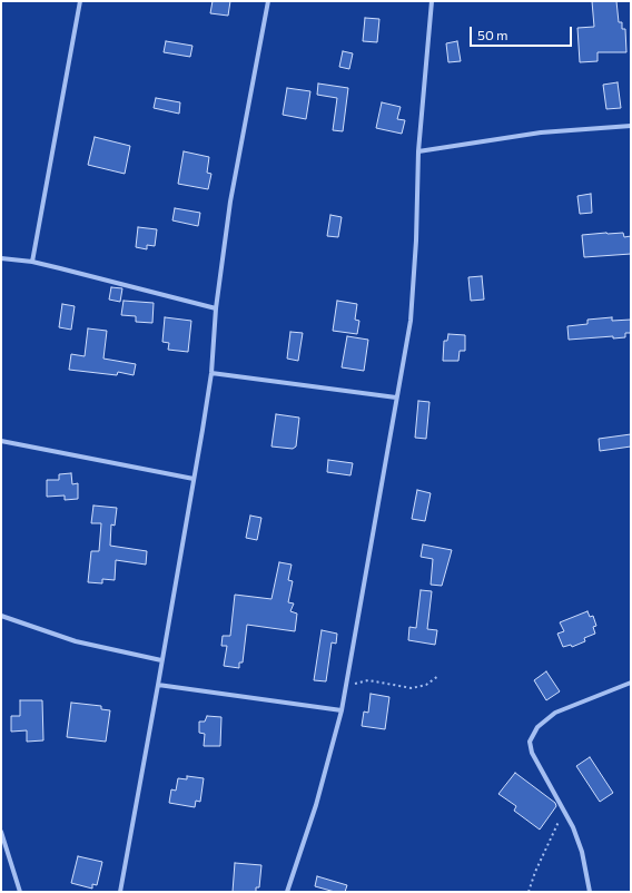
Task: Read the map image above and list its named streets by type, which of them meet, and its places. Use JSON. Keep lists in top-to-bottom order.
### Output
{
  "scale_bar": "50 m"
}
